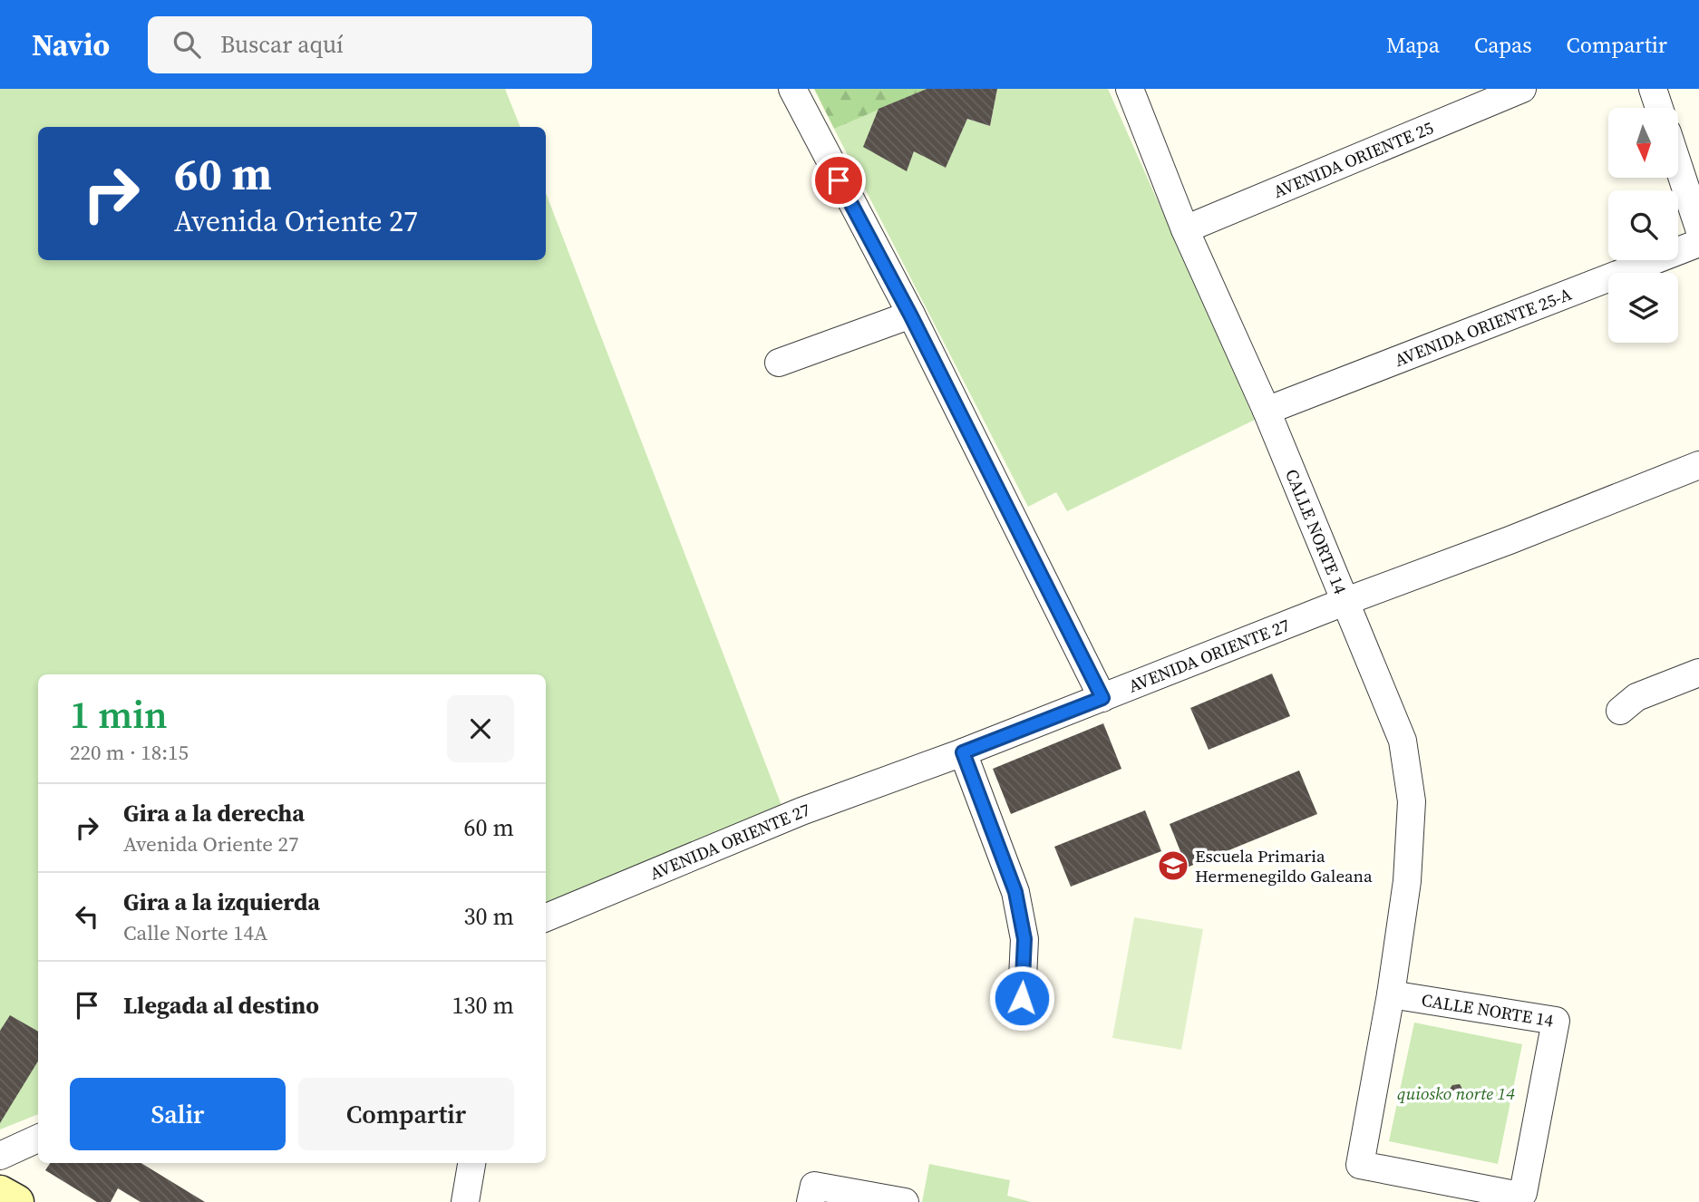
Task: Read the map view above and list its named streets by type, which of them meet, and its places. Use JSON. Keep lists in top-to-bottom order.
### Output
{
  "streets": {
    "street": [
      "AVENIDA ORIENTE 25",
      "AVENIDA ORIENTE 25-A",
      "CALLE NORTE 14",
      "AVENIDA ORIENTE 27"
    ]
  },
  "crossings": [
    ["AVENIDA ORIENTE 25", "CALLE NORTE 14"],
    ["AVENIDA ORIENTE 25-A", "CALLE NORTE 14"],
    ["CALLE NORTE 14", "AVENIDA ORIENTE 27"]
  ],
  "parks": ["quiosko norte 14"],
  "places": {
    "school or university": ["Escuela Primaria Hermenegildo Galeana"]
  },
  "north": "bottom",
  "page": {
    "header": "Navio",
    "search": "Buscar aquí",
    "nav": ["Mapa", "Capas", "Compartir"],
    "turn": ["60 m", "Avenida Oriente 27"],
    "heading": ["1 min", "220 m · 18:15"],
    "list": [
      {
        "name": "Gira a la derecha",
        "note": "Avenida Oriente 27",
        "value": "60 m"
      },
      {
        "name": "Gira a la izquierda",
        "note": "Calle Norte 14A",
        "value": "30 m"
      },
      {
        "name": "Llegada al destino",
        "value": "130 m"
      }
    ],
    "buttons": ["Salir", "Compartir"]
  }
}
